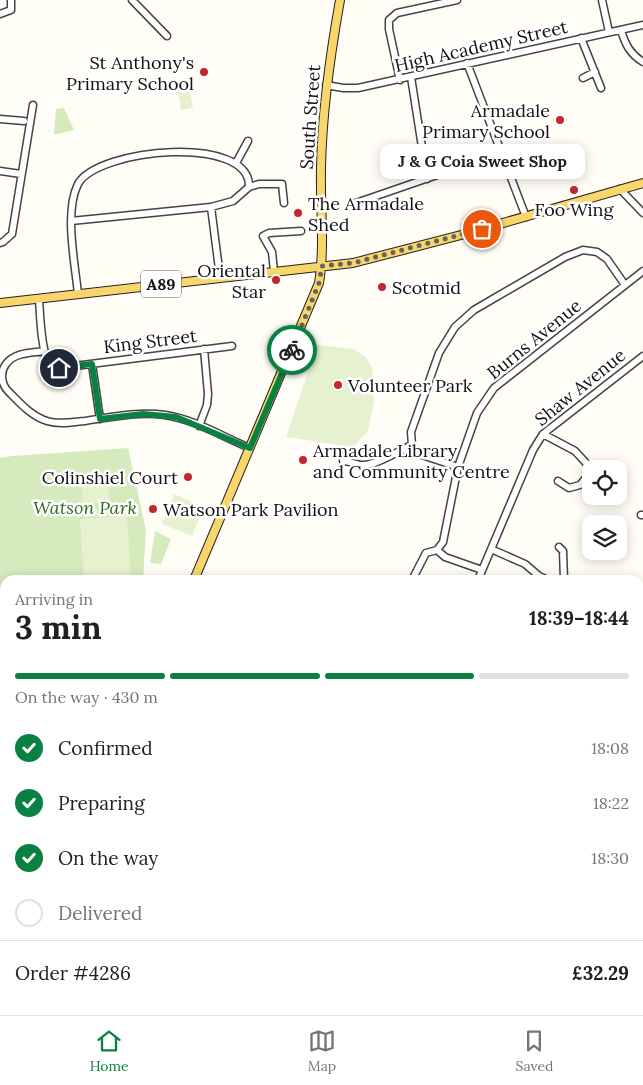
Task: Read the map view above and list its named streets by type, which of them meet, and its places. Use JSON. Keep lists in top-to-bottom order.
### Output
{
  "streets": {
    "main road": ["South Street", "A89"],
    "street": [
      "High Academy Street",
      "Burns Avenue",
      "King Street",
      "Shaw Avenue"
    ]
  },
  "crossings": [
    ["High Academy Street", "South Street"],
    ["South Street", "A89"]
  ],
  "parks": ["Watson Park"],
  "places": [
    "St Anthony's Primary School",
    "Armadale Primary School",
    "Foo Wing",
    "The Armadale Shed",
    "J & G Coia Sweet Shop",
    "Oriental Star",
    "Scotmid",
    "Volunteer Park",
    "Armadale Library and Community Centre",
    "Colinshiel Court",
    "Watson Park Pavilion"
  ],
  "page": {
    "bubble": "J & G Coia Sweet Shop",
    "heading": ["3 min", "Arriving in", "18:39–18:44"],
    "panel": ["Order #4286", "£32.29"],
    "bar": "On the way · 430 m",
    "list": [
      ["Confirmed", "18:08"],
      ["Preparing", "18:22"],
      ["On the way", "18:30"],
      "Delivered"
    ],
    "tabs": ["Home", "Map", "Saved"]
  }
}
